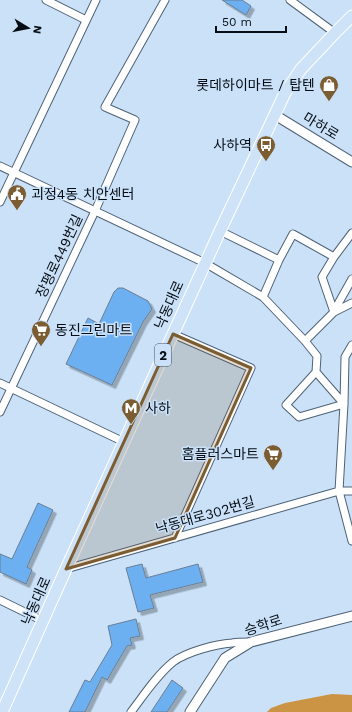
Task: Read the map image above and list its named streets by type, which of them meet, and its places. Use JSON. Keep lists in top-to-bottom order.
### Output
{
  "streets": {
    "main road": ["낙동대로", "2"],
    "street": [
      "마하로",
      "장평로449번길",
      "낙동대로302번길",
      "승학로"
    ]
  },
  "crossings": [
    ["마하로", "낙동대로"],
    ["낙동대로", "낙동대로302번길"]
  ],
  "places": {
    "shop": ["롯데하이마트 / 탑텐"],
    "bus stop": ["사하역"],
    "public building": ["괴정4동 치안센터"],
    "supermarket": ["동진그린마트", "홈플러스마트"],
    "metro station": ["사하"]
  },
  "scale_bar": "50 m",
  "north": "right"
}
